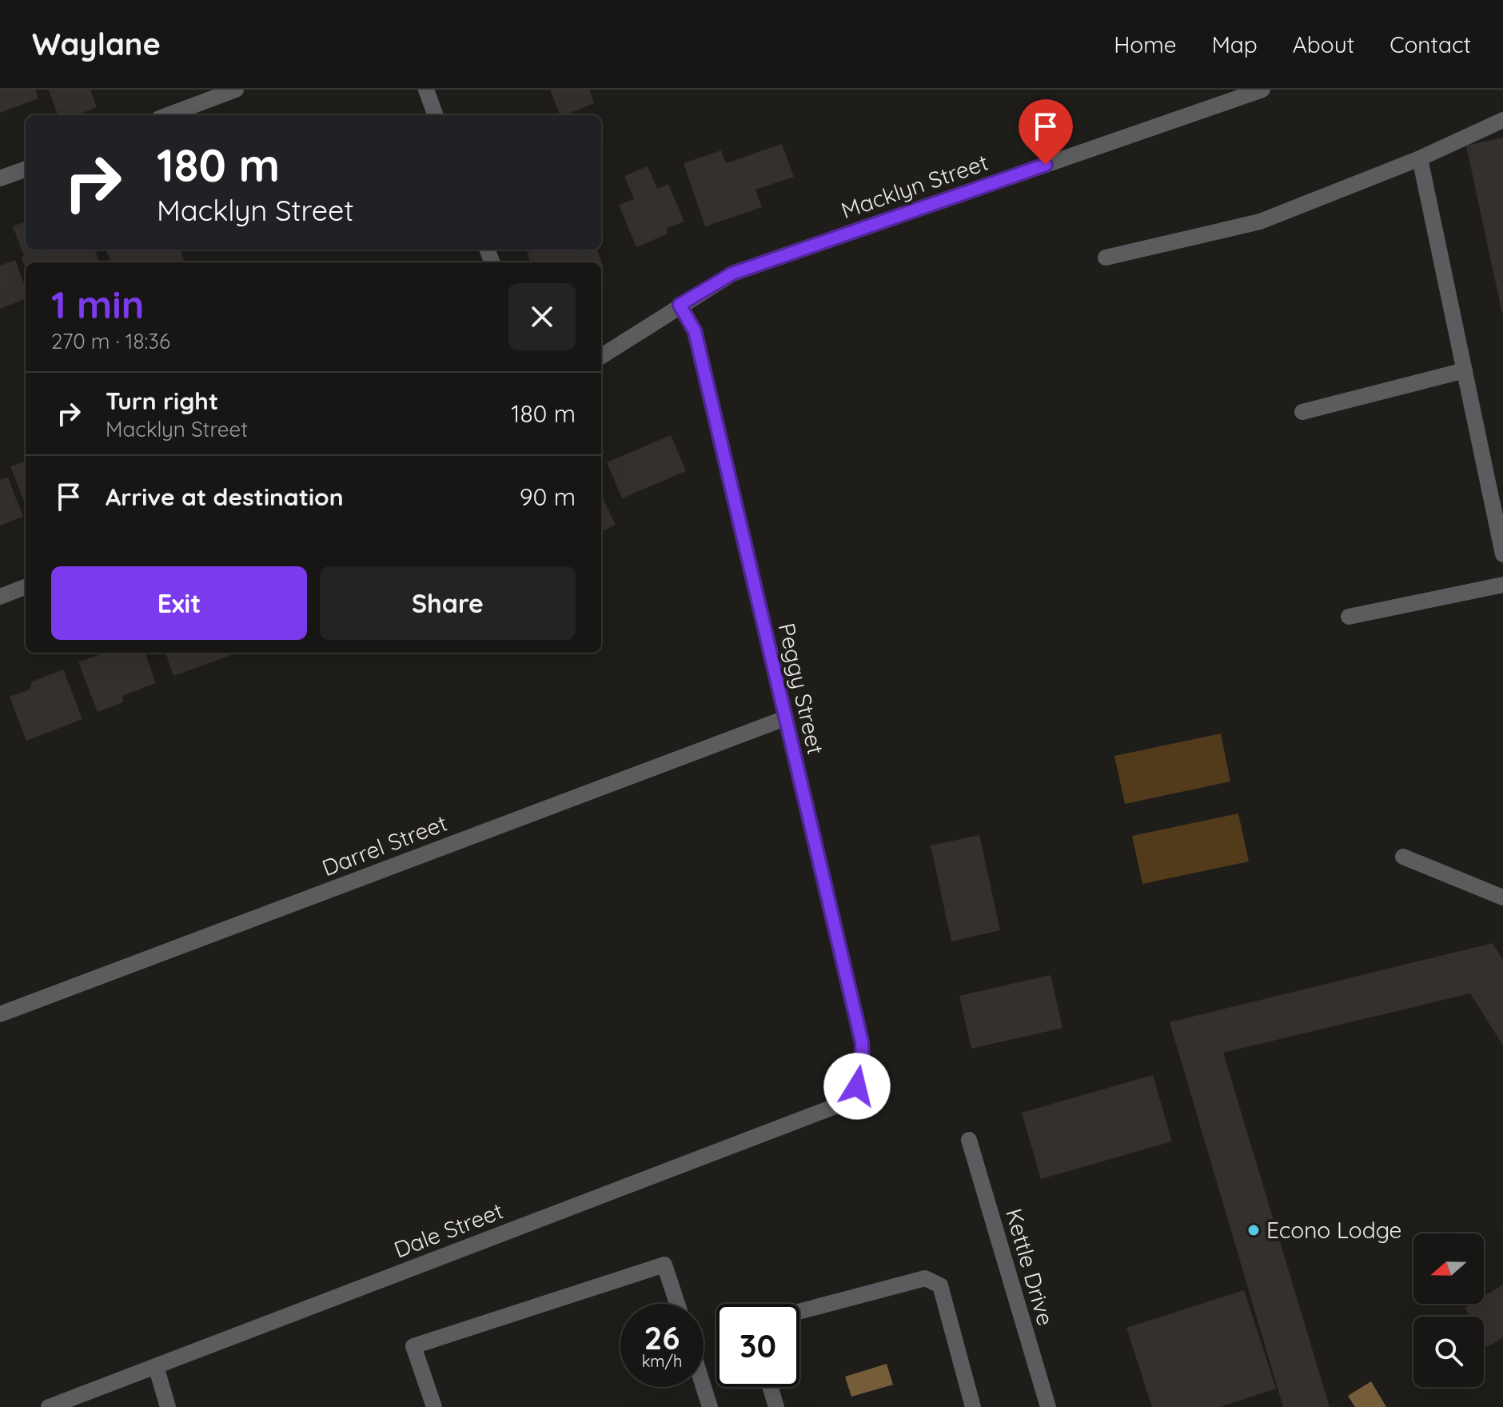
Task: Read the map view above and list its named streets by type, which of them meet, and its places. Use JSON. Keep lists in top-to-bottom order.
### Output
{
  "streets": {
    "street": [
      "Macklyn Street",
      "Peggy Street",
      "Darrel Street",
      "Dale Street",
      "Kettle Drive"
    ]
  },
  "crossings": [
    ["Macklyn Street", "Peggy Street"],
    ["Peggy Street", "Darrel Street"],
    ["Peggy Street", "Dale Street"]
  ],
  "places": ["Econo Lodge"],
  "north": "left",
  "page": {
    "header": "Waylane",
    "nav": [
      "Home",
      "Map",
      "About",
      "Contact"
    ],
    "turn": ["180 m", "Macklyn Street"],
    "heading": ["1 min", "270 m · 18:36"],
    "list": [
      {
        "name": "Turn right",
        "note": "Macklyn Street",
        "value": "180 m"
      },
      {
        "name": "Arrive at destination",
        "value": "90 m"
      }
    ],
    "buttons": ["Exit", "Share"],
    "speed": "26 km/h",
    "limit": "30"
  }
}
